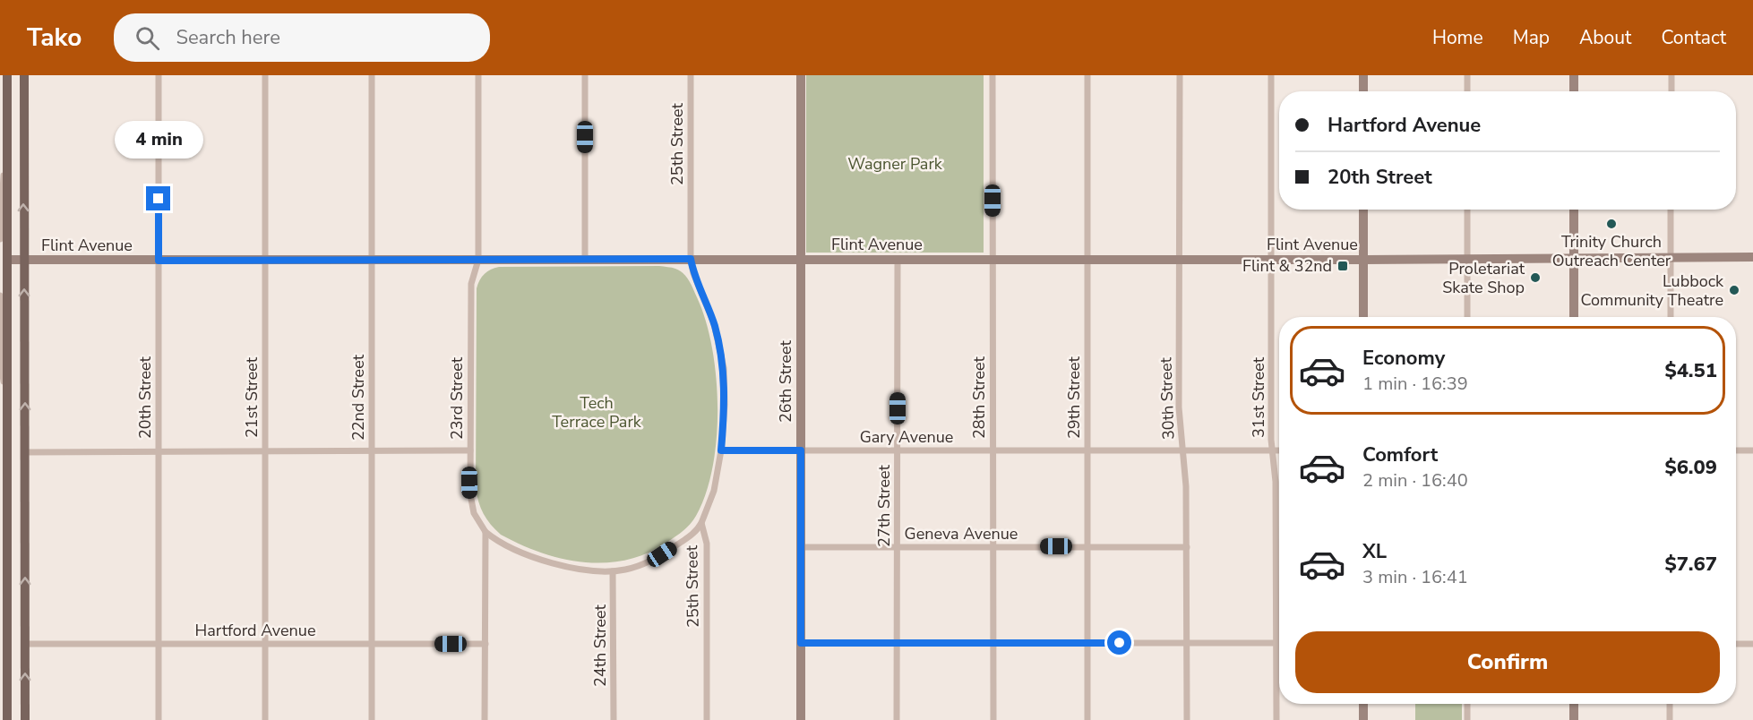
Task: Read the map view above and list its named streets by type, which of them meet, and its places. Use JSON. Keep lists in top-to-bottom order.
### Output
{
  "streets": {
    "street": [
      "25th Street",
      "Flint Avenue",
      "26th Street",
      "20th Street",
      "21st Street",
      "22nd Street",
      "28th Street",
      "29th Street",
      "31st Street",
      "23rd Street",
      "30th Street",
      "Gary Avenue",
      "27th Street",
      "Geneva Avenue",
      "Hartford Avenue",
      "24th Street"
    ]
  },
  "crossings": [
    ["25th Street", "Flint Avenue"],
    ["25th Street", "Gary Avenue"],
    ["Flint Avenue", "26th Street"],
    ["Flint Avenue", "20th Street"],
    ["Flint Avenue", "21st Street"],
    ["Flint Avenue", "22nd Street"],
    ["Flint Avenue", "28th Street"],
    ["Flint Avenue", "29th Street"],
    ["Flint Avenue", "31st Street"],
    ["Flint Avenue", "23rd Street"],
    ["Flint Avenue", "30th Street"],
    ["Flint Avenue", "27th Street"],
    ["26th Street", "Gary Avenue"],
    ["26th Street", "Geneva Avenue"],
    ["20th Street", "Hartford Avenue"],
    ["21st Street", "Hartford Avenue"],
    ["22nd Street", "Hartford Avenue"],
    ["28th Street", "Gary Avenue"],
    ["28th Street", "Geneva Avenue"],
    ["29th Street", "Gary Avenue"],
    ["29th Street", "Geneva Avenue"],
    ["31st Street", "Gary Avenue"],
    ["23rd Street", "Hartford Avenue"],
    ["30th Street", "Gary Avenue"],
    ["30th Street", "Geneva Avenue"],
    ["Gary Avenue", "27th Street"],
    ["27th Street", "Geneva Avenue"]
  ],
  "parks": ["Wagner Park", "Tech Terrace Park"],
  "places": {
    "other": ["Trinity Church Outreach Center", "Proletariat Skate Shop", "Lubbock Community Theatre"],
    "transit": ["Flint & 32nd"]
  },
  "page": {
    "header": "Tako",
    "search": "Search here",
    "nav": [
      "Home",
      "Map",
      "About",
      "Contact"
    ],
    "banner": ["Hartford Avenue", "20th Street"],
    "bubble": "4 min",
    "list": [
      {
        "name": "Economy",
        "note": "1 min · 16:39",
        "value": "$4.51"
      },
      {
        "name": "Comfort",
        "note": "2 min · 16:40",
        "value": "$6.09"
      },
      {
        "name": "XL",
        "note": "3 min · 16:41",
        "value": "$7.67"
      }
    ],
    "buttons": "Confirm"
  }
}
